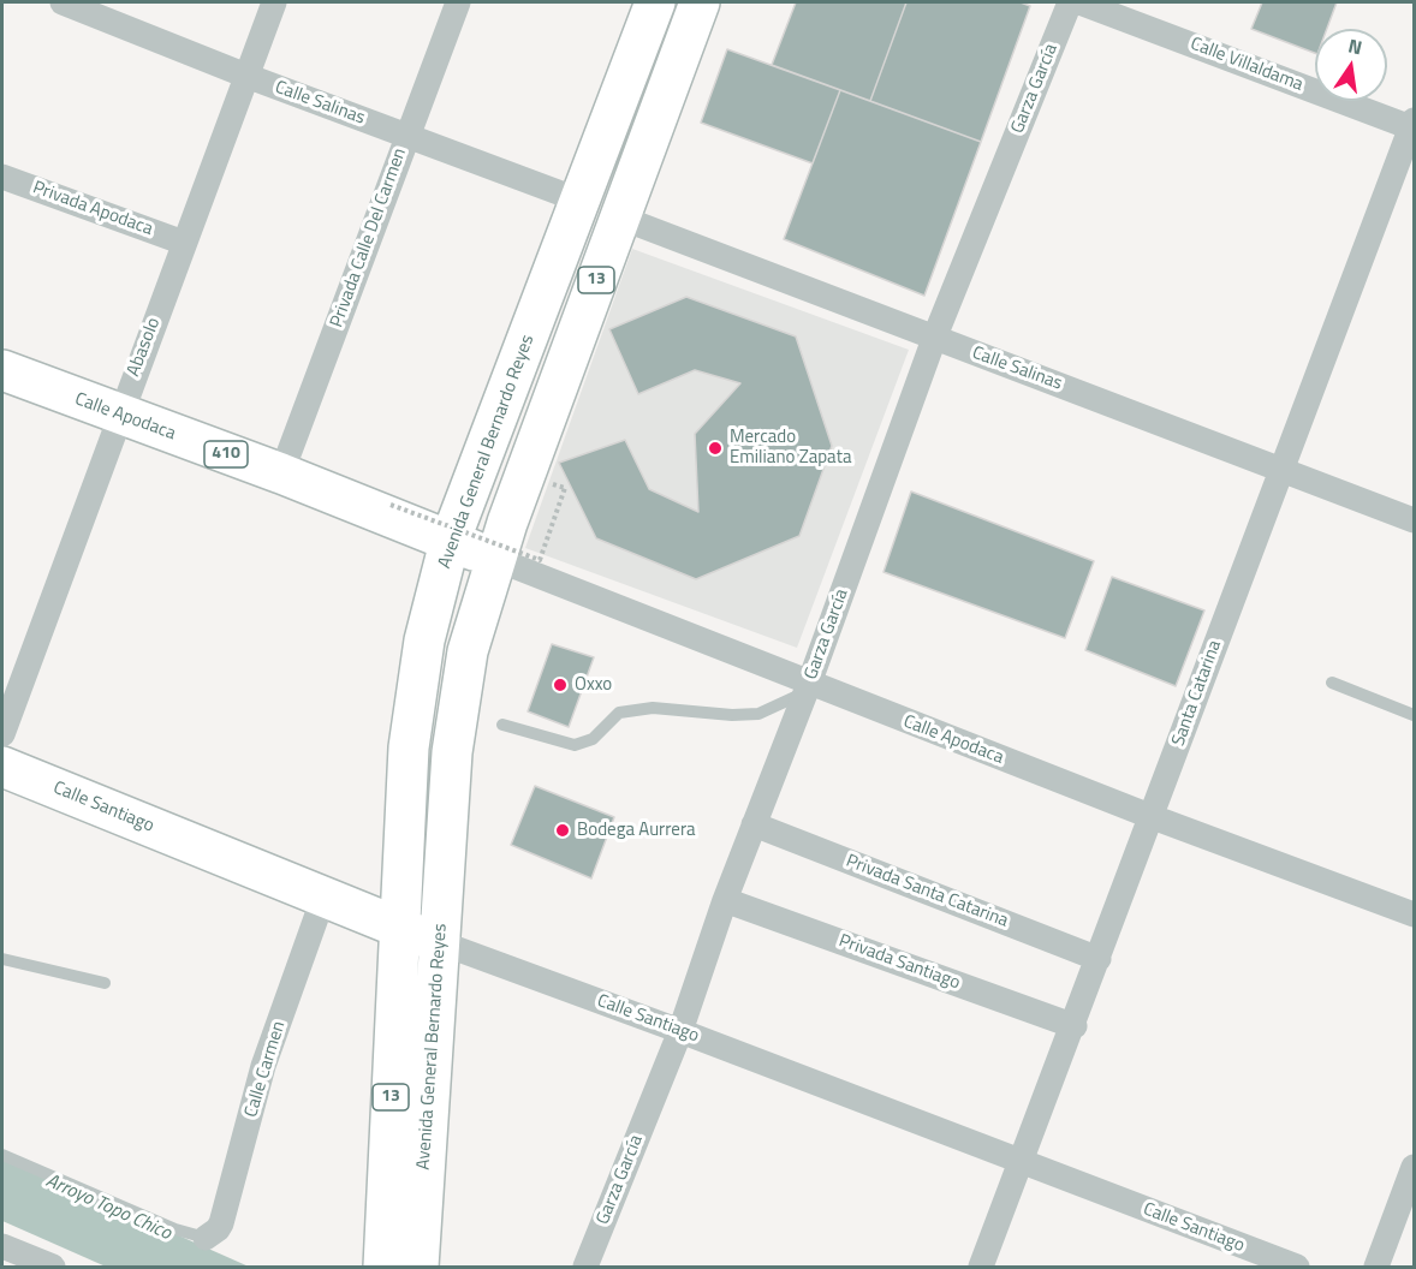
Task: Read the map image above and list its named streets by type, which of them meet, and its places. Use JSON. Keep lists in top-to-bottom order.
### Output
{
  "streets": {
    "main road": [
      "13",
      "Calle Apodaca",
      "Avenida General Bernardo Reyes",
      "410",
      "Calle Santiago"
    ],
    "street": [
      "Calle Villaldama",
      "Garza García",
      "Calle Salinas",
      "Privada Apodaca",
      "Privada Calle Del Carmen",
      "Abasolo",
      "Santa Catarina",
      "Privada Santa Catarina",
      "Privada Santiago",
      "Calle Carmen"
    ]
  },
  "crossings": [
    ["Calle Villaldama", "Santa Catarina"],
    ["Garza García", "Calle Salinas"],
    ["Garza García", "Calle Apodaca"],
    ["Garza García", "Calle Santiago"],
    ["Garza García", "Privada Santa Catarina"],
    ["Garza García", "Privada Santiago"],
    ["Calle Salinas", "Privada Calle Del Carmen"],
    ["Calle Salinas", "Abasolo"],
    ["Calle Salinas", "Avenida General Bernardo Reyes"],
    ["Calle Salinas", "Santa Catarina"],
    ["Privada Apodaca", "Abasolo"],
    ["Privada Calle Del Carmen", "Calle Apodaca"],
    ["Abasolo", "Calle Apodaca"],
    ["Calle Apodaca", "Avenida General Bernardo Reyes"],
    ["Calle Apodaca", "410"],
    ["Calle Apodaca", "Santa Catarina"],
    ["Avenida General Bernardo Reyes", "410"],
    ["Avenida General Bernardo Reyes", "Calle Santiago"],
    ["Santa Catarina", "Calle Santiago"],
    ["Santa Catarina", "Privada Santa Catarina"],
    ["Santa Catarina", "Privada Santiago"],
    ["Calle Santiago", "Calle Carmen"]
  ],
  "water": ["Arroyo Topo Chico"],
  "places": ["Mercado Emiliano Zapata", "Oxxo", "Bodega Aurrera"],
  "north": "top"
}
